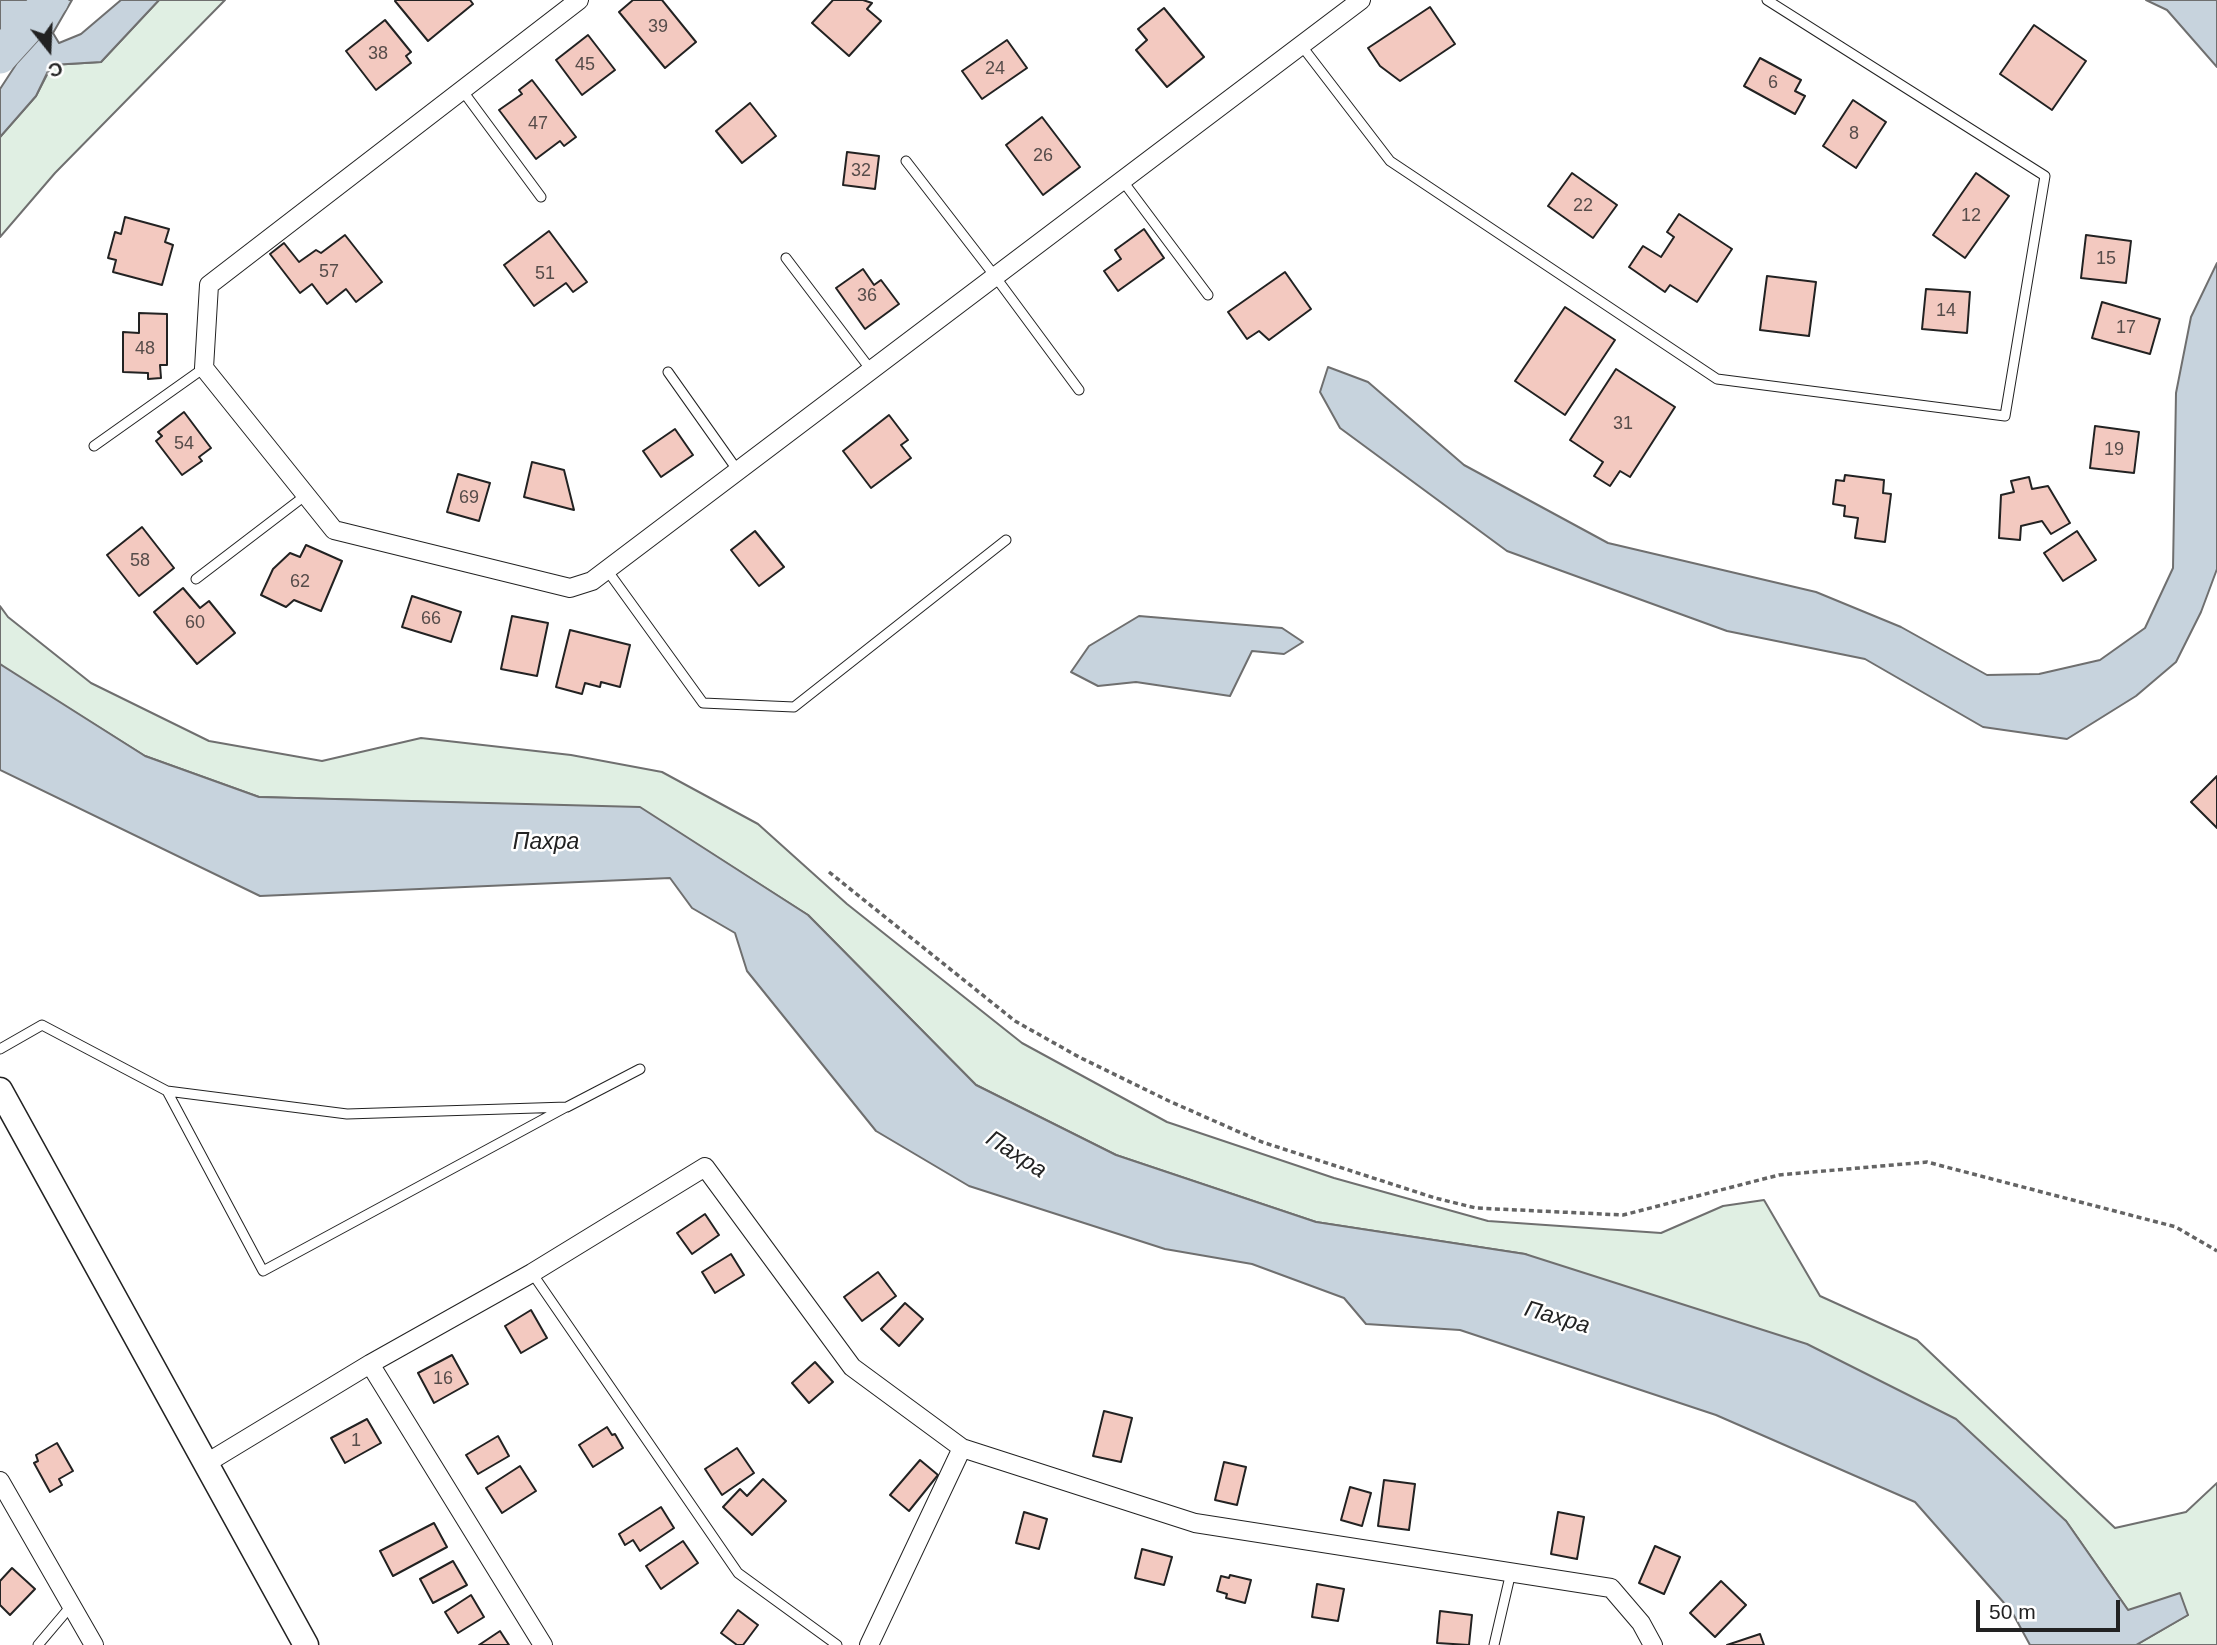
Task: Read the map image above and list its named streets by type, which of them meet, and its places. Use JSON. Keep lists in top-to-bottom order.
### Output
{
  "water": ["Пахра"],
  "house_numbers": [
    "39",
    "38",
    "45",
    "24",
    "6",
    "47",
    "8",
    "26",
    "32",
    "22",
    "12",
    "15",
    "57",
    "51",
    "36",
    "14",
    "17",
    "48",
    "31",
    "54",
    "19",
    "69",
    "58",
    "62",
    "66",
    "60",
    "16",
    "1"
  ],
  "scale_bar": "50 m",
  "north": "bottom"
}
